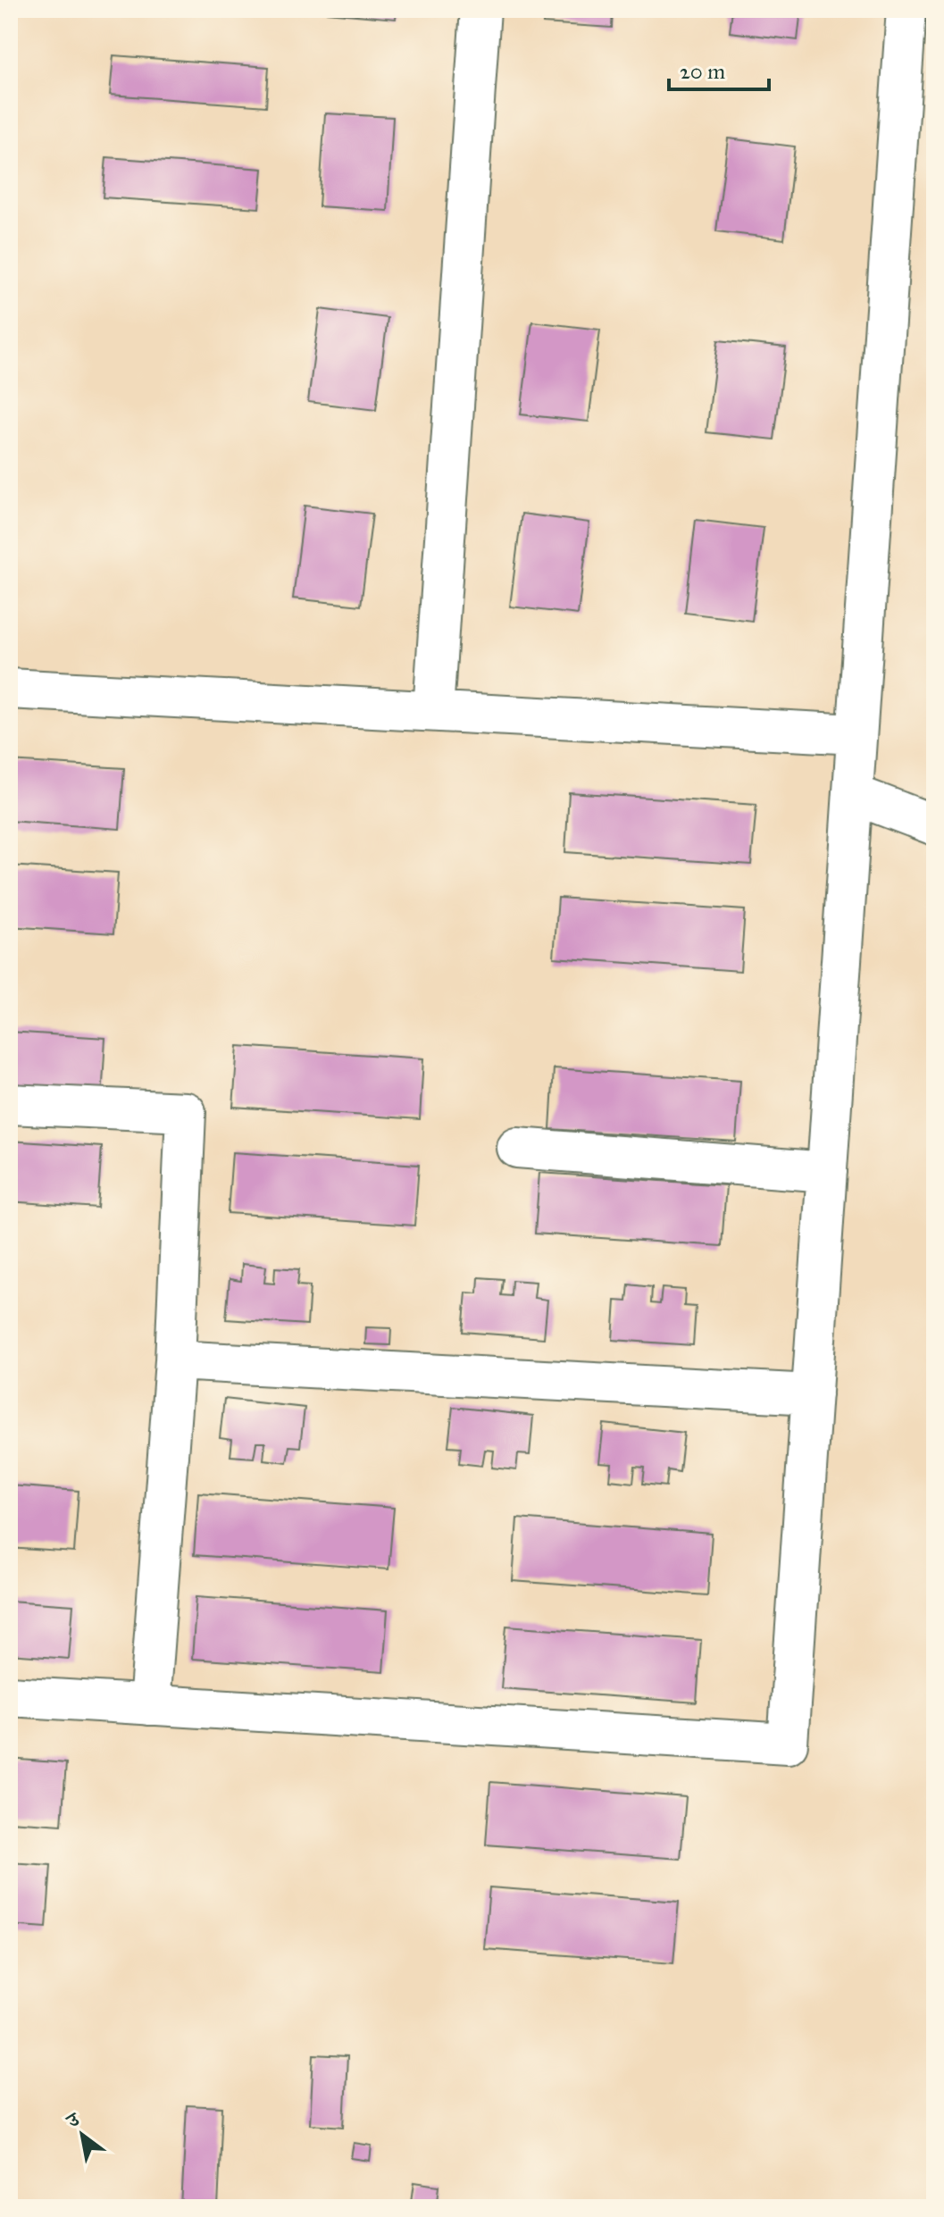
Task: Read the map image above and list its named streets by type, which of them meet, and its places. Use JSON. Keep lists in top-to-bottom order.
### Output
{
  "scale_bar": "20 m",
  "north": "top left"
}
